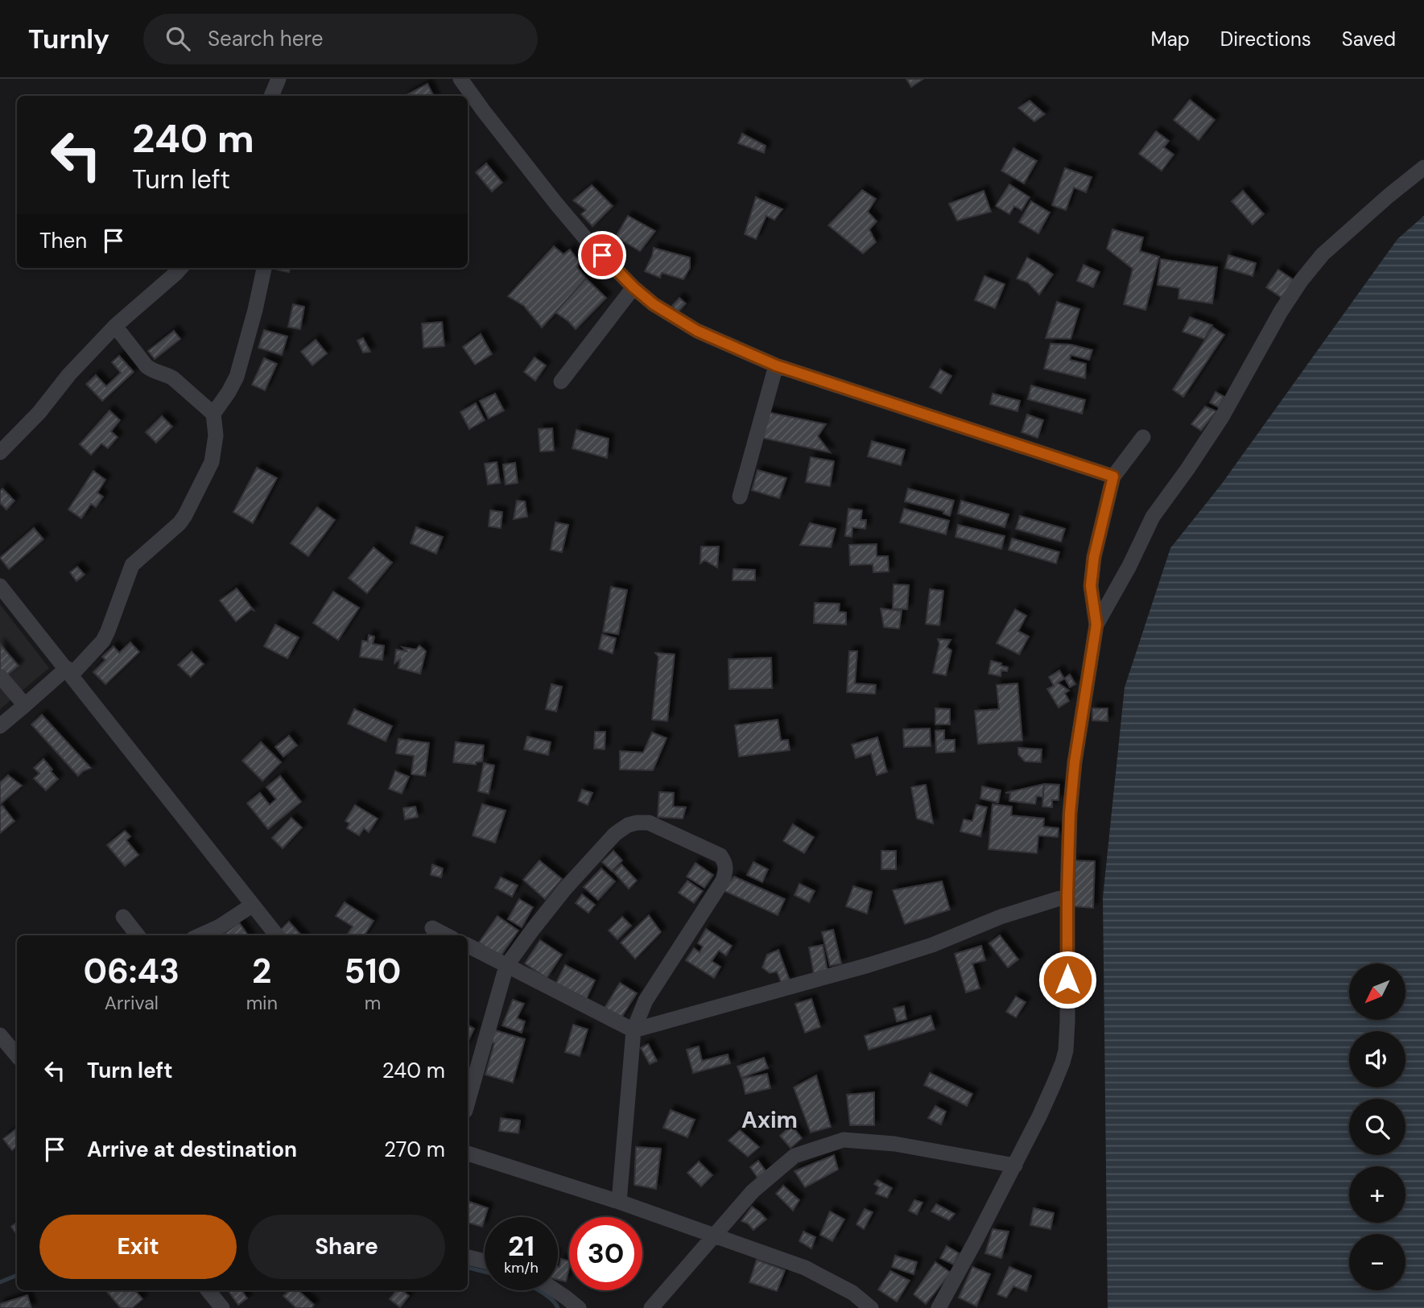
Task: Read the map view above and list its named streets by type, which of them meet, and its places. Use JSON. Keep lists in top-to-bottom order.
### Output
{
  "districts": ["Axim"],
  "north": "bottom left",
  "page": {
    "header": "Turnly",
    "search": "Search here",
    "nav": ["Map", "Directions", "Saved"],
    "turn": ["240 m", "Turn left"],
    "then": "Then",
    "eta": [
      "06:43",
      "Arrival",
      "2",
      "min",
      "510",
      "m"
    ],
    "map_buttons": ["+", "−"],
    "list": [
      {
        "name": "Turn left",
        "value": "240 m"
      },
      {
        "name": "Arrive at destination",
        "value": "270 m"
      }
    ],
    "buttons": ["Exit", "Share"],
    "speed": "21 km/h",
    "limit": "30"
  }
}
